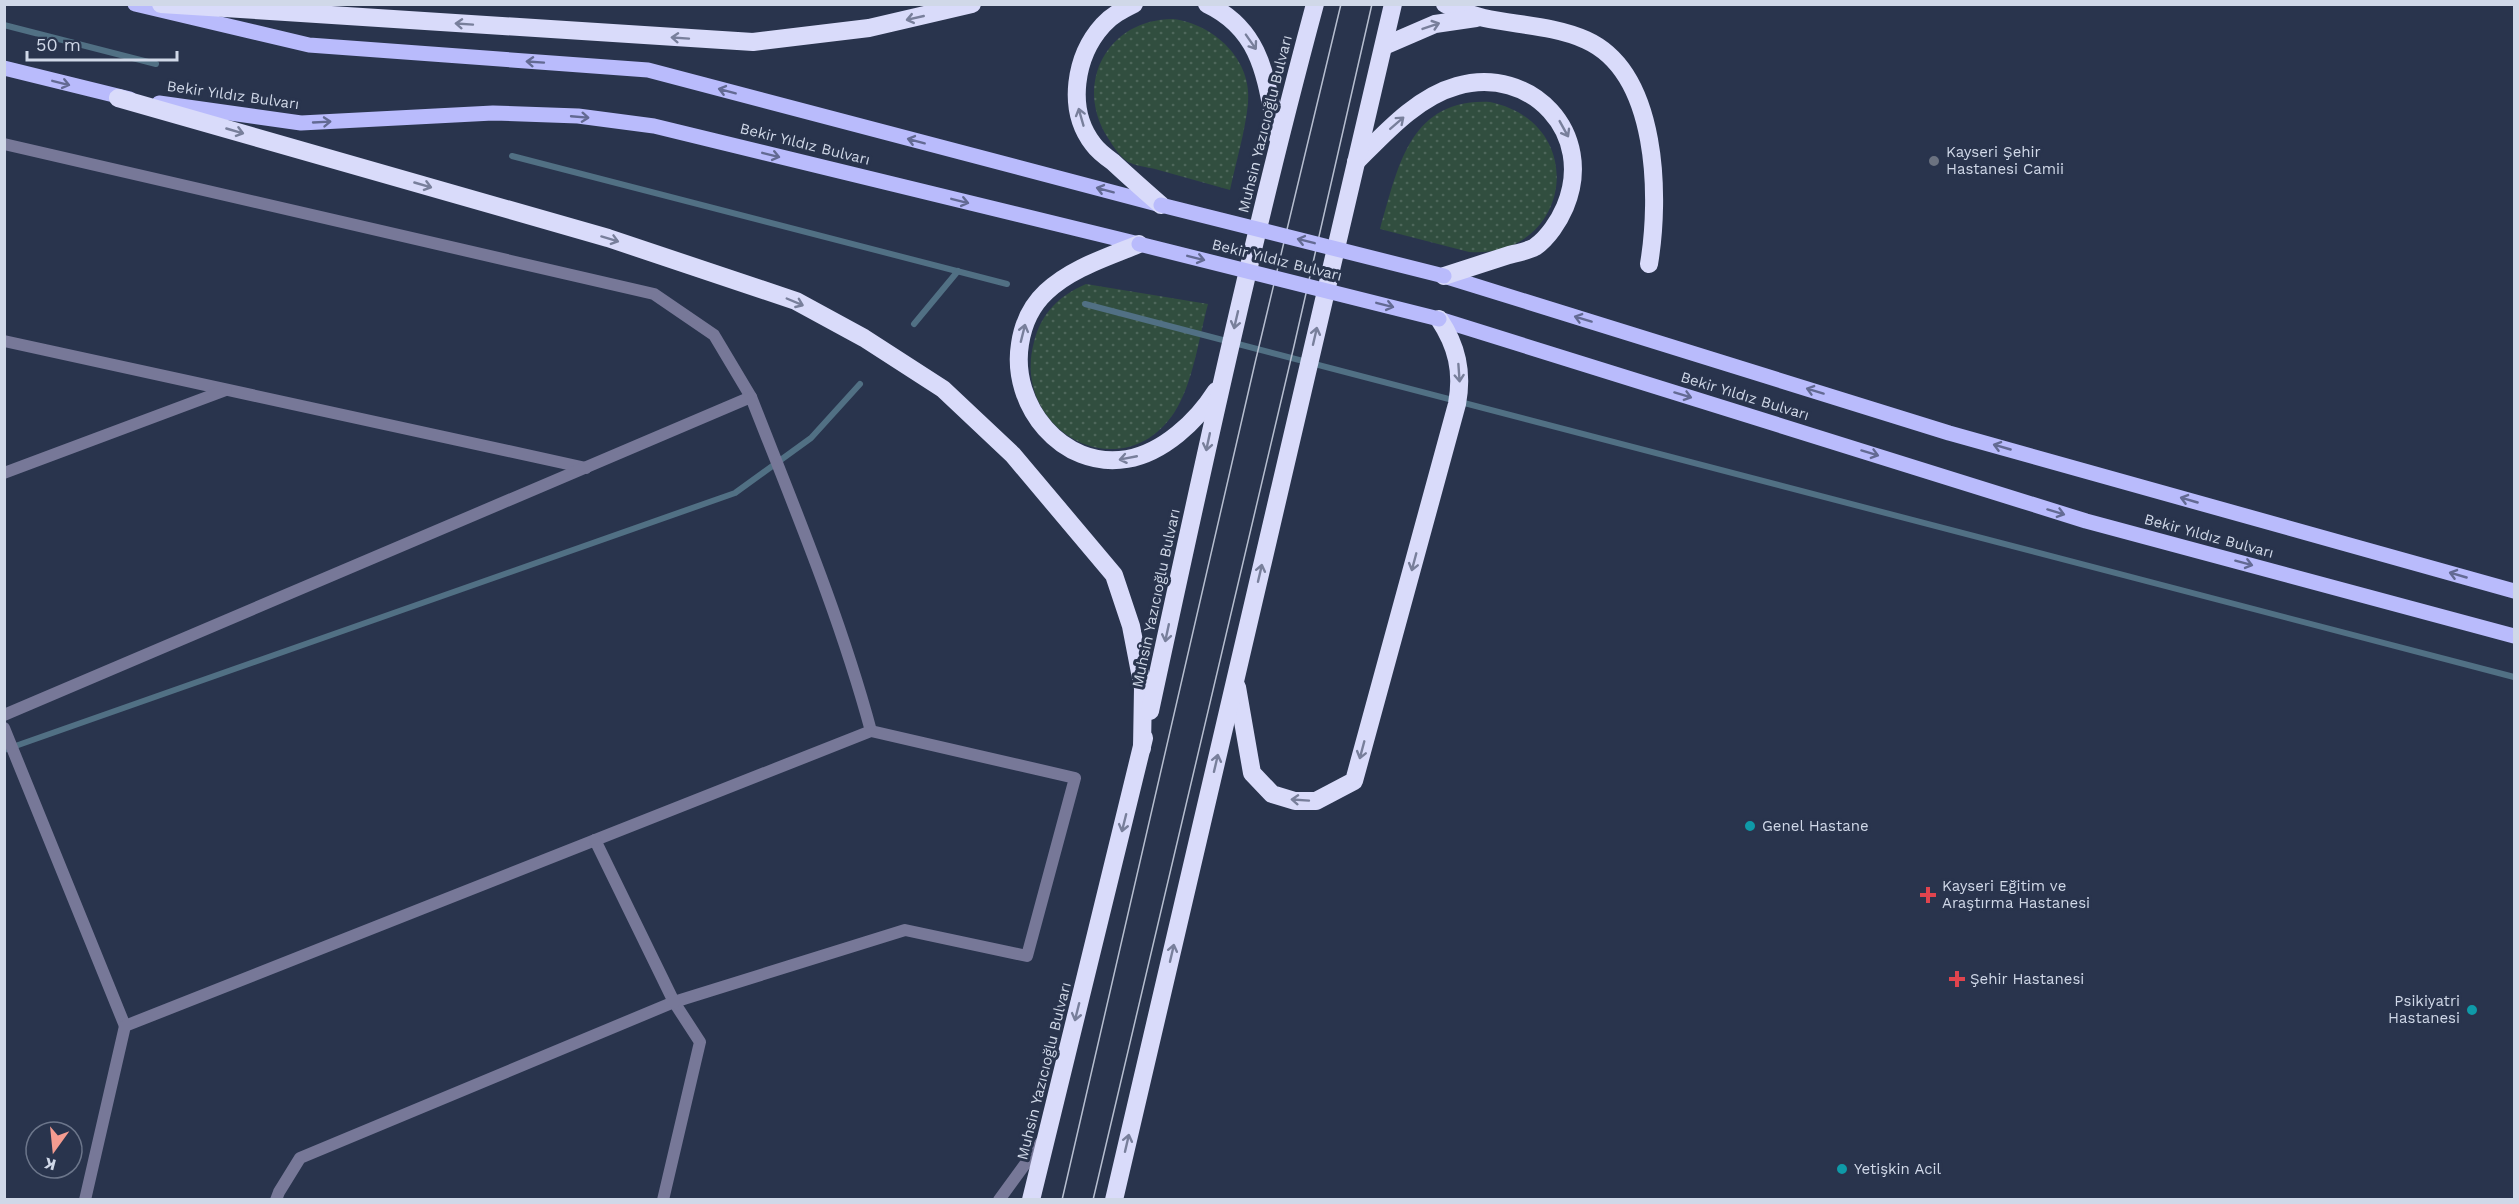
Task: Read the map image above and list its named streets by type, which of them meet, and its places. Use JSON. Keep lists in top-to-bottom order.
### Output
{
  "streets": {
    "highway": ["Muhsin Yazıcıoğlu Bulvarı"],
    "main road": ["Bekir Yıldız Bulvarı"]
  },
  "places": {
    "other": [
      "Kayseri Şehir Hastanesi Camii",
      "Genel Hastane",
      "Psikiyatri Hastanesi",
      "Yetişkin Acil"
    ],
    "health": ["Kayseri Eğitim ve Araştırma Hastanesi", "Şehir Hastanesi"]
  },
  "scale_bar": "50 m",
  "north": "bottom"
}
